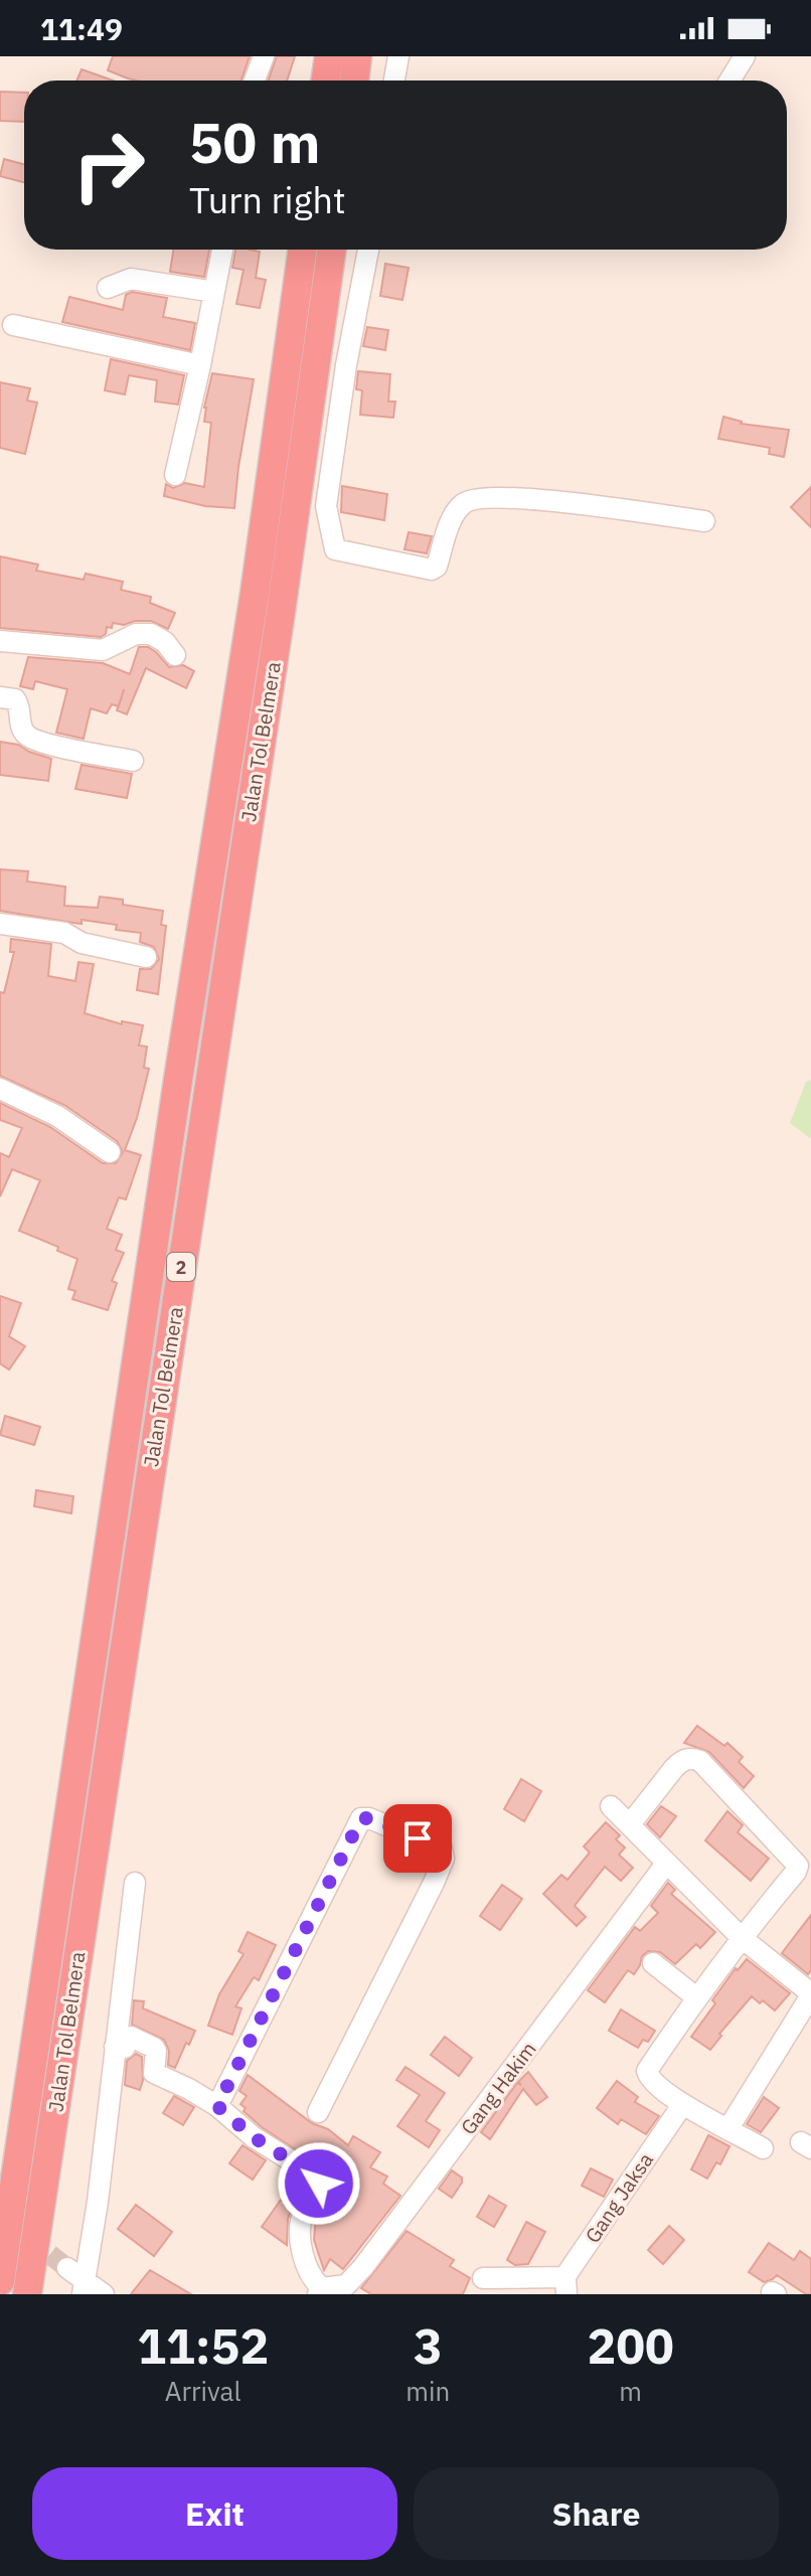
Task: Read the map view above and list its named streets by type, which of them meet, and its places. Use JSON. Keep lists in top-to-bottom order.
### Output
{
  "streets": {
    "highway": ["Jalan Tol Belmera", "2"],
    "street": ["Gang Hakim", "Gang Jaksa"]
  },
  "page": {
    "status": "11:49",
    "turn": ["50 m", "Turn right"],
    "eta": [
      "11:52",
      "Arrival",
      "3",
      "min",
      "200",
      "m"
    ],
    "buttons": ["Exit", "Share"]
  }
}
